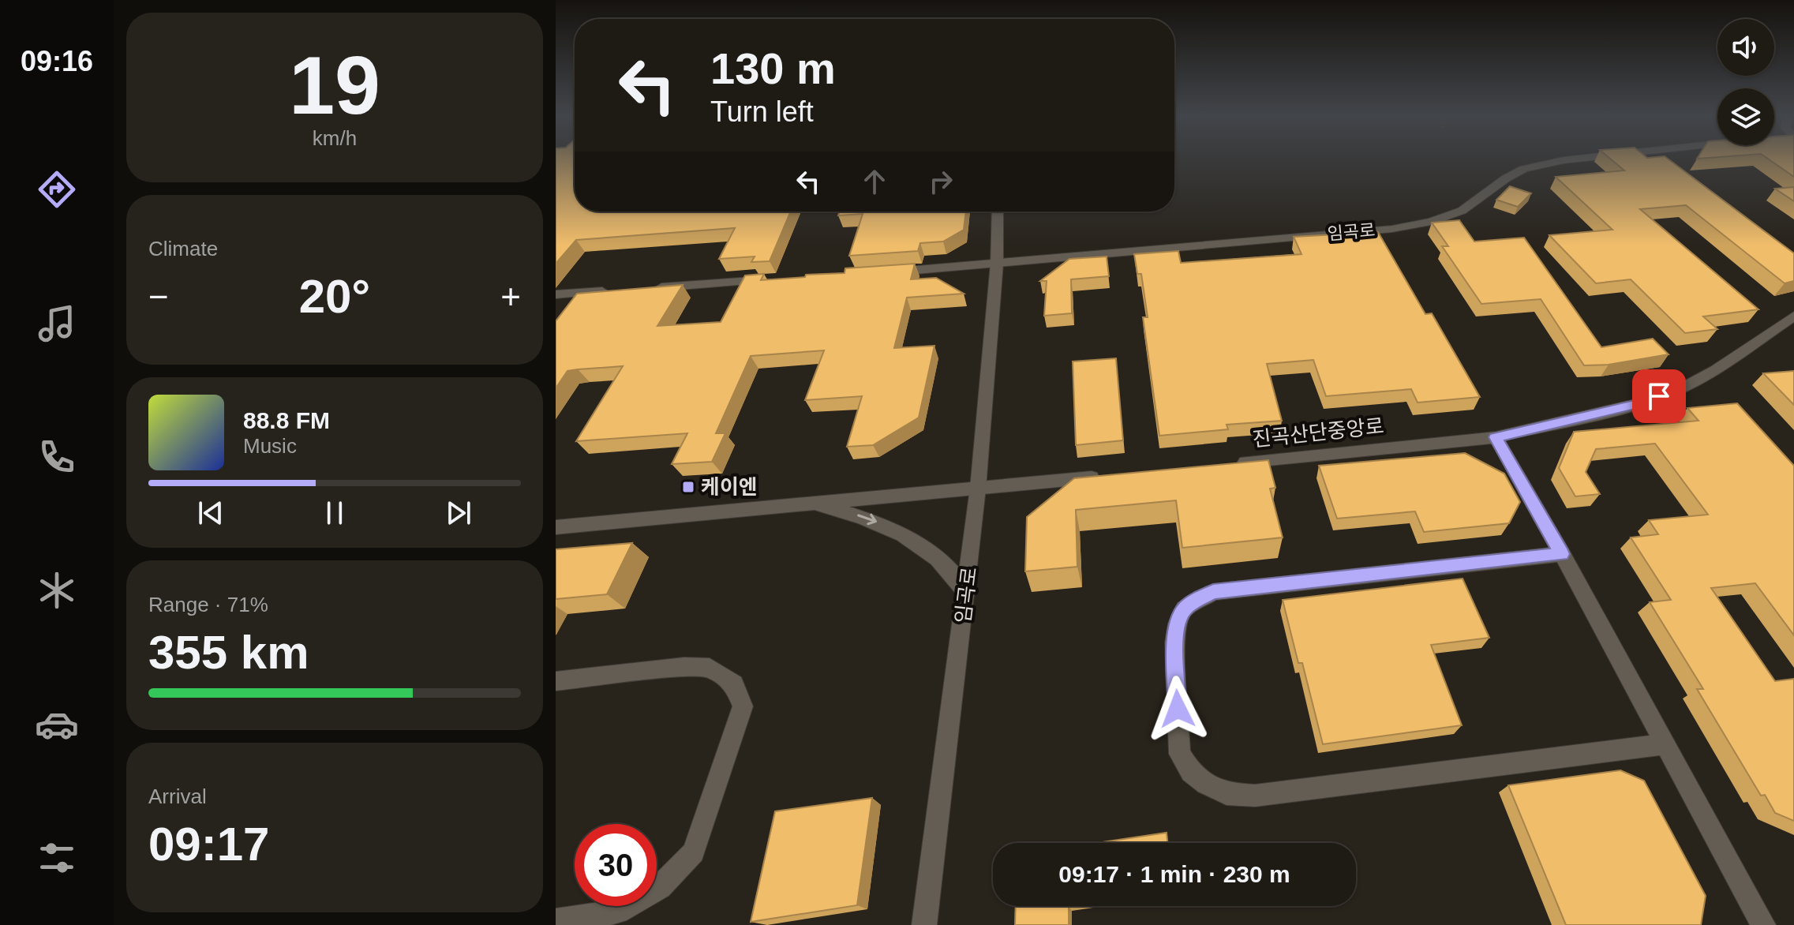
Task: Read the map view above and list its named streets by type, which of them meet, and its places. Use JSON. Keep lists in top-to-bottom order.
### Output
{
  "streets": {
    "street": ["임곡로", "진곡산단중앙로"]
  },
  "places": {
    "transit": ["케이엔"]
  },
  "page": {
    "tabs": "09:16",
    "tile": [
      ["19", "km/h"],
      "Climate",
      ["Range · 71%", "355 km"],
      ["Arrival", "09:17"]
    ],
    "turn": ["130 m", "Turn left"],
    "heat": ["−", "20°", "+"],
    "song": ["88.8 FM", "Music"],
    "limit": "30",
    "trip": "09:17 · 1 min · 230 m"
  }
}
